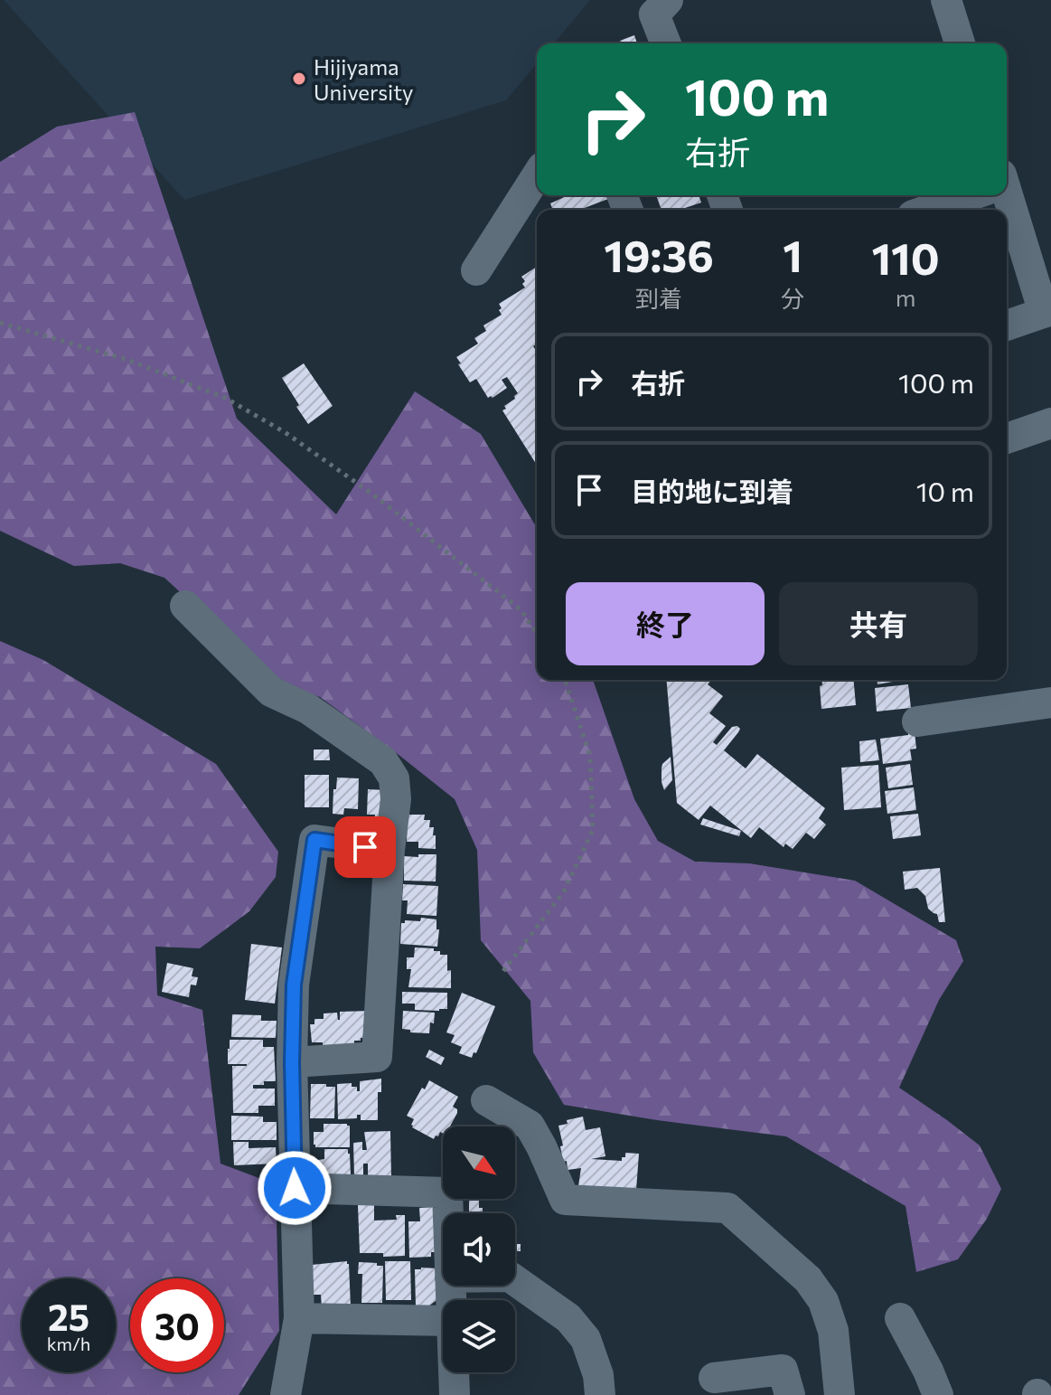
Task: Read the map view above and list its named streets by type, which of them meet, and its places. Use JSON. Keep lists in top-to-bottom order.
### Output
{
  "places": ["Hijiyama University"],
  "north": "bottom right",
  "page": {
    "turn": ["100 m", "右折"],
    "eta": [
      "19:36",
      "到着",
      "1",
      "分",
      "110",
      "m"
    ],
    "list": [
      {
        "name": "右折",
        "value": "100 m"
      },
      {
        "name": "目的地に到着",
        "value": "10 m"
      }
    ],
    "buttons": ["終了", "共有"],
    "speed": "25 km/h",
    "limit": "30"
  }
}
